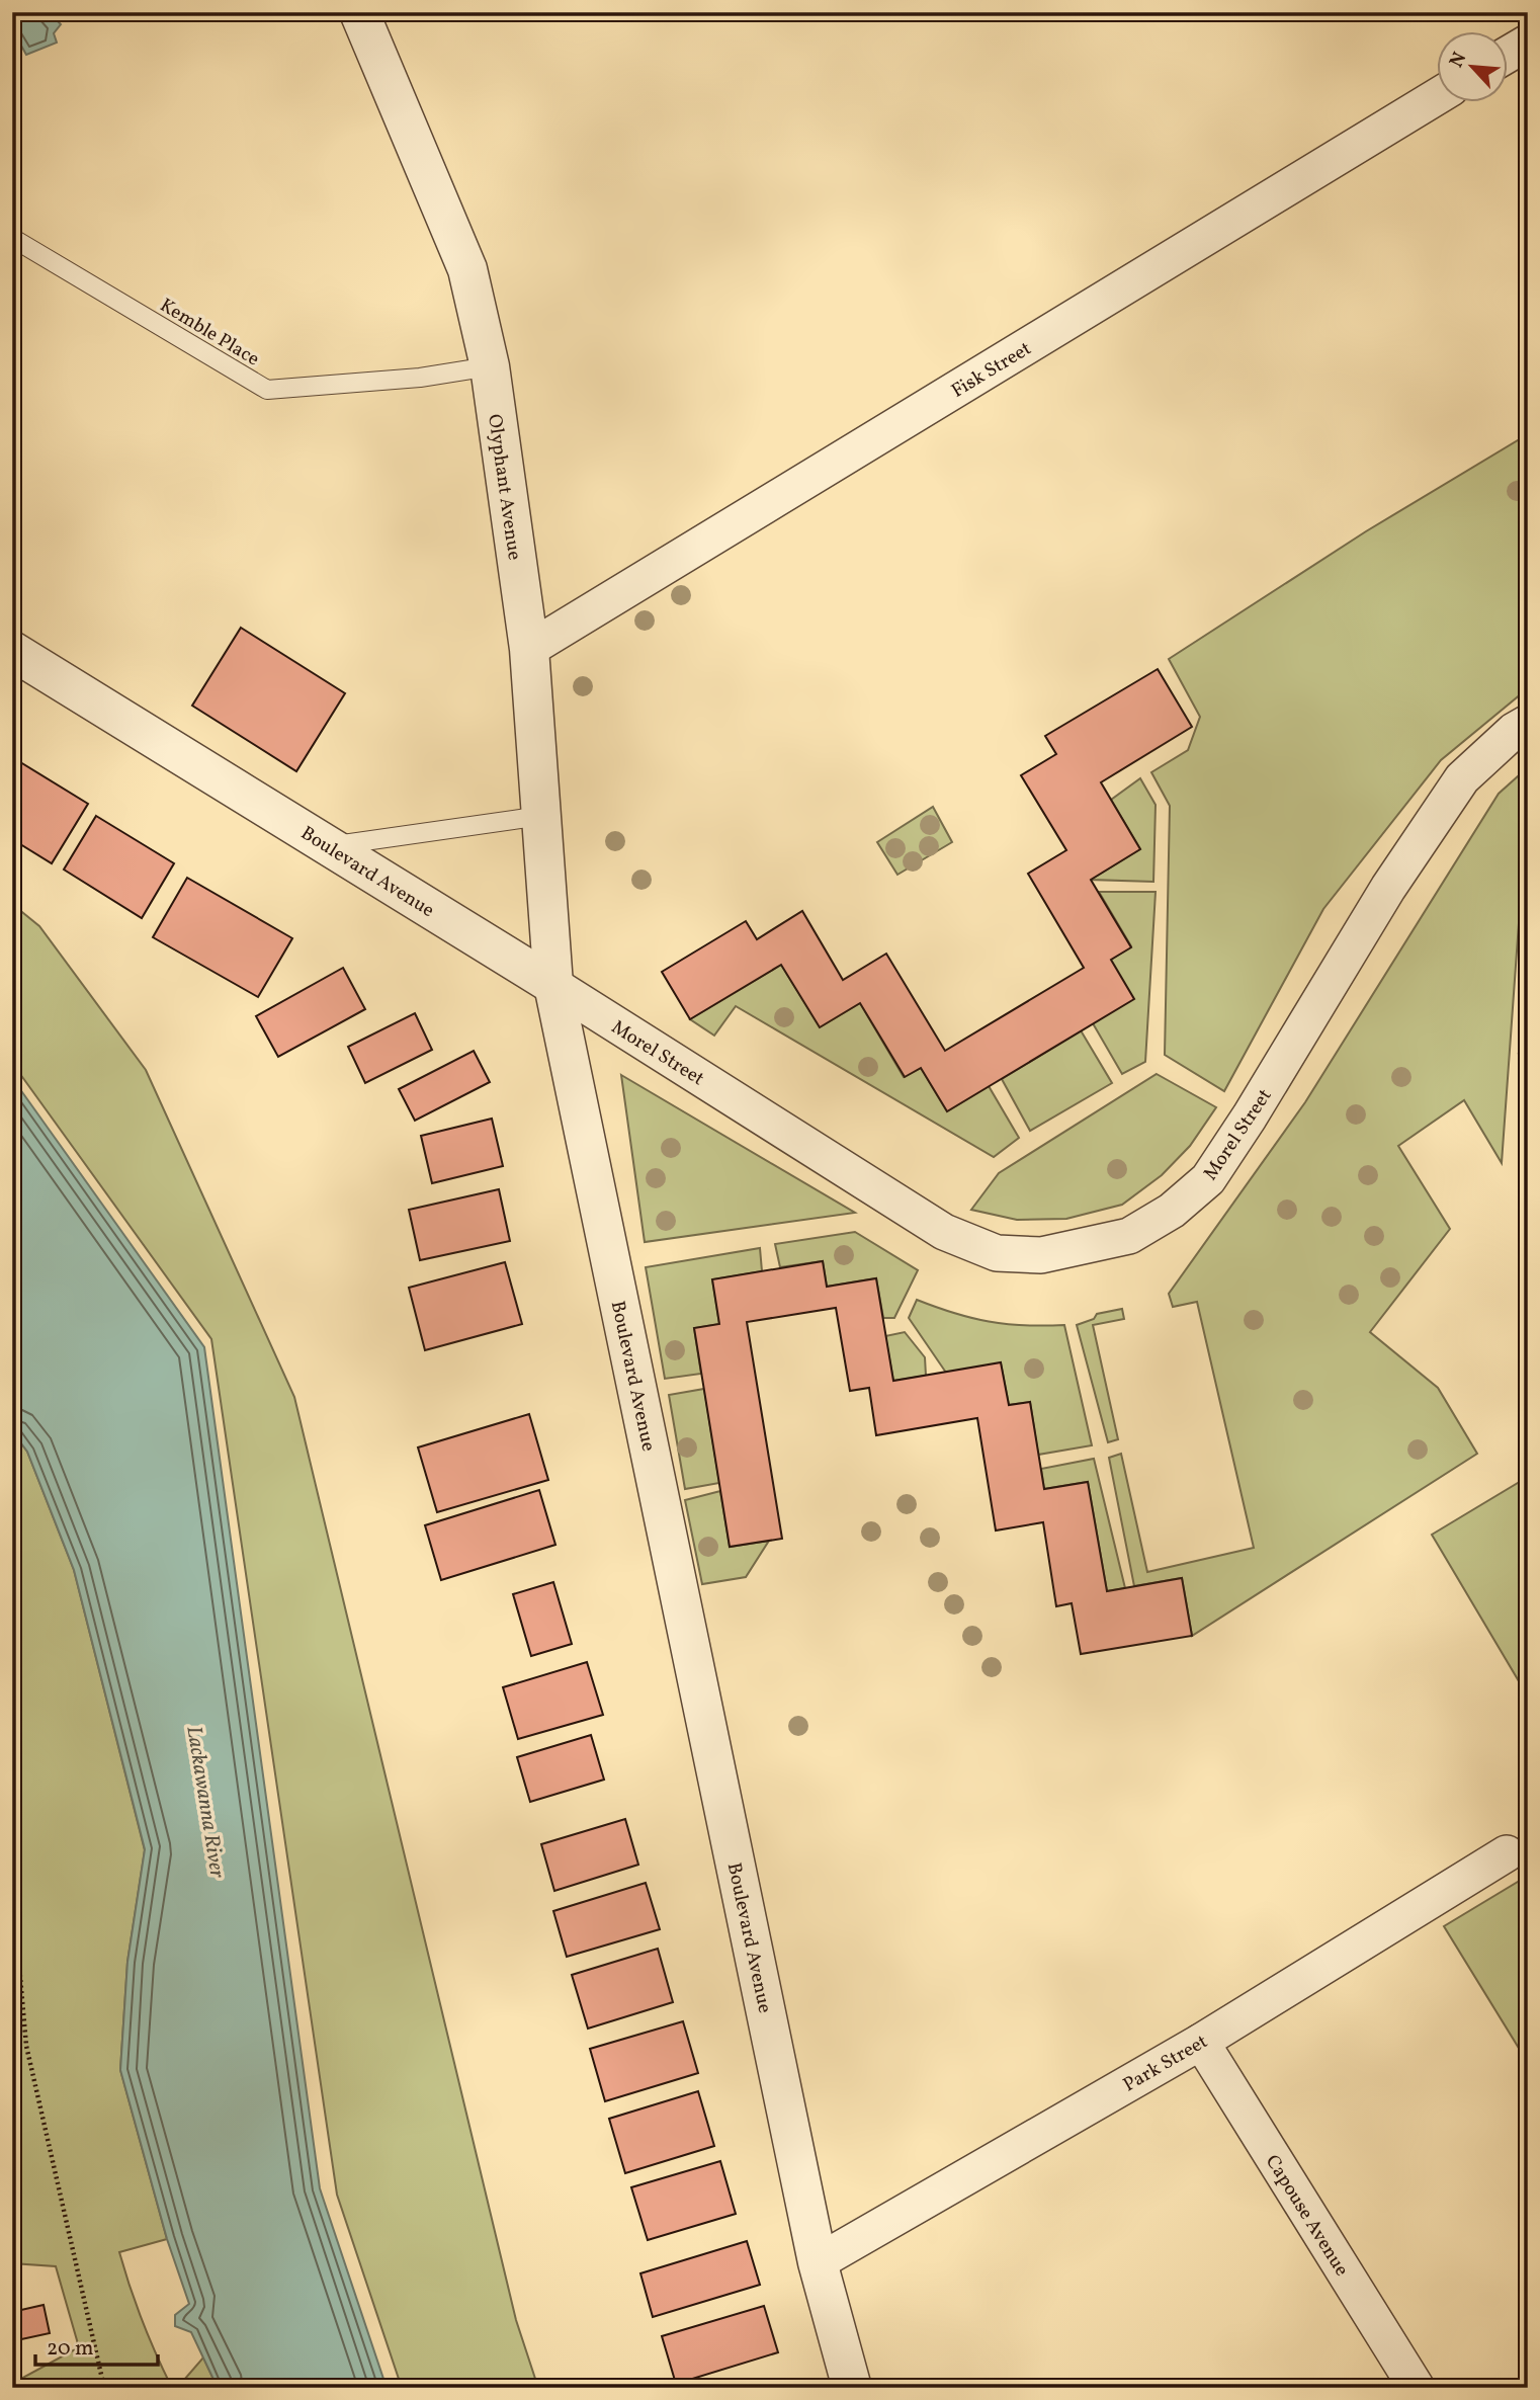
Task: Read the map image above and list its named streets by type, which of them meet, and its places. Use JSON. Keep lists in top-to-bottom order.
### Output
{
  "streets": {
    "street": [
      "Fisk Street",
      "Olyphant Avenue",
      "Boulevard Avenue",
      "Morel Street",
      "Park Street",
      "Capouse Avenue"
    ],
    "lane": ["Kemble Place"]
  },
  "crossings": [
    ["Kemble Place", "Olyphant Avenue"],
    ["Fisk Street", "Olyphant Avenue"],
    ["Olyphant Avenue", "Boulevard Avenue"],
    ["Olyphant Avenue", "Morel Street"],
    ["Boulevard Avenue", "Morel Street"],
    ["Boulevard Avenue", "Park Street"],
    ["Park Street", "Capouse Avenue"]
  ],
  "water": ["Lackawanna River"],
  "scale_bar": "20 m",
  "north": "top left"
}
